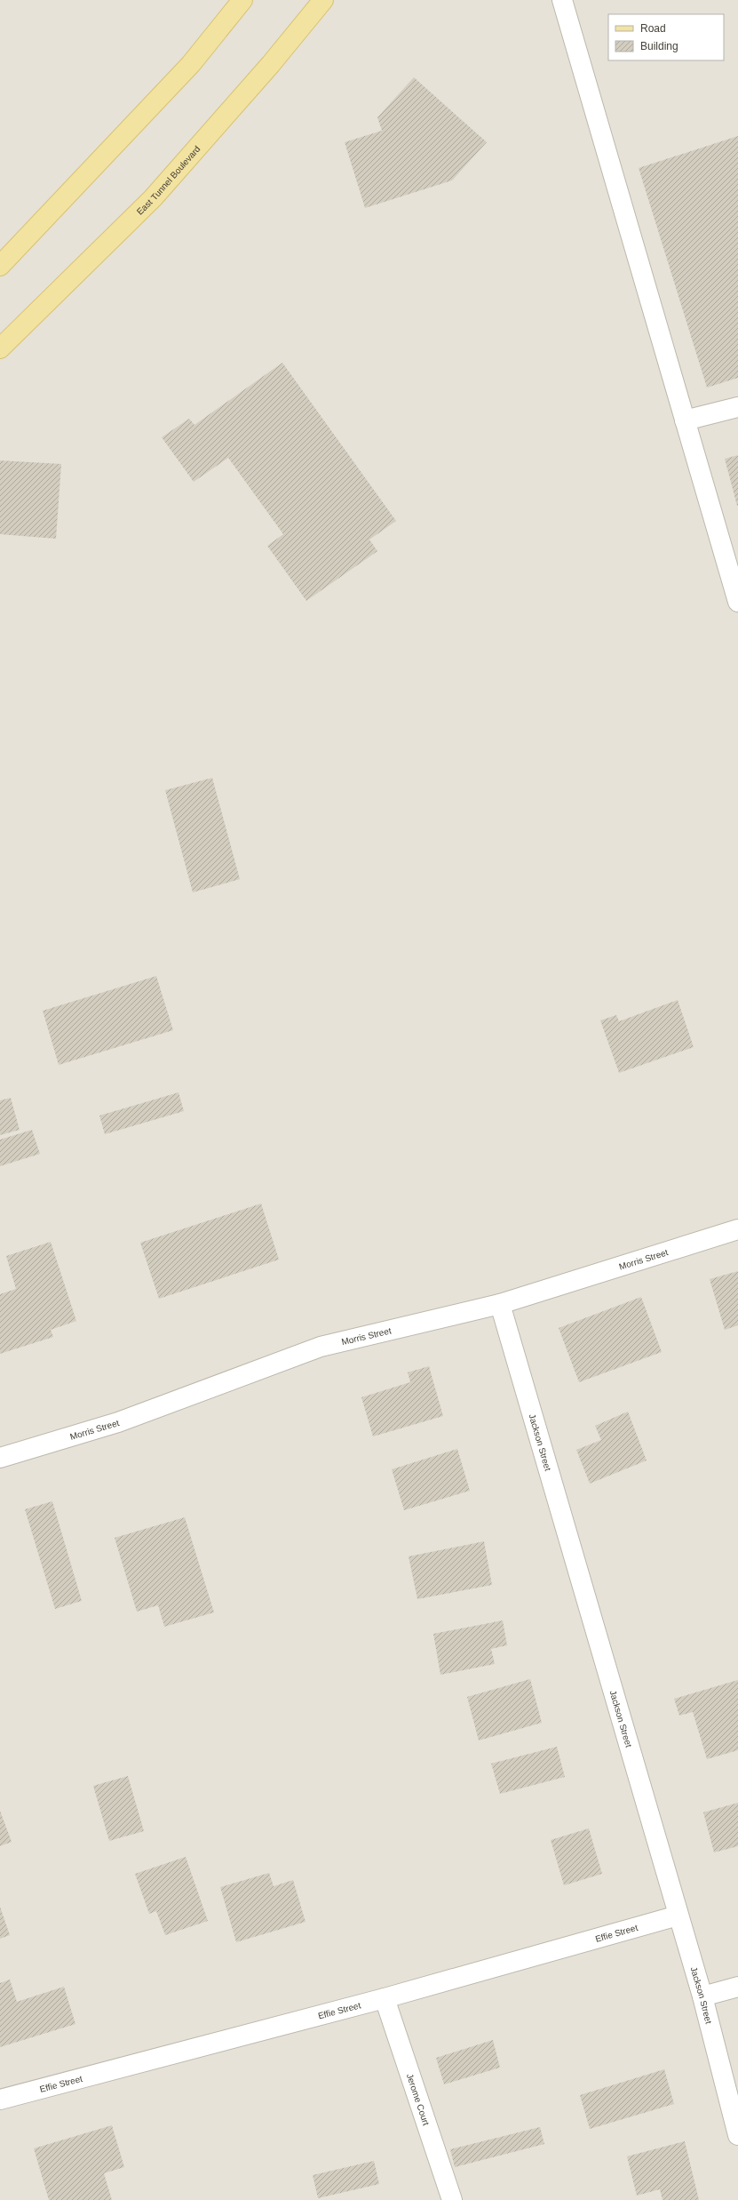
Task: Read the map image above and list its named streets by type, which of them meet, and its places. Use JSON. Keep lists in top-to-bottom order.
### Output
{
  "streets": {
    "main road": ["East Tunnel Boulevard"],
    "street": [
      "Morris Street",
      "Jackson Street",
      "Effie Street",
      "Jerome Court"
    ]
  },
  "crossings": [
    ["Morris Street", "Jackson Street"],
    ["Jackson Street", "Effie Street"],
    ["Effie Street", "Jerome Court"]
  ],
  "legend": ["Road", "Building"]
}
